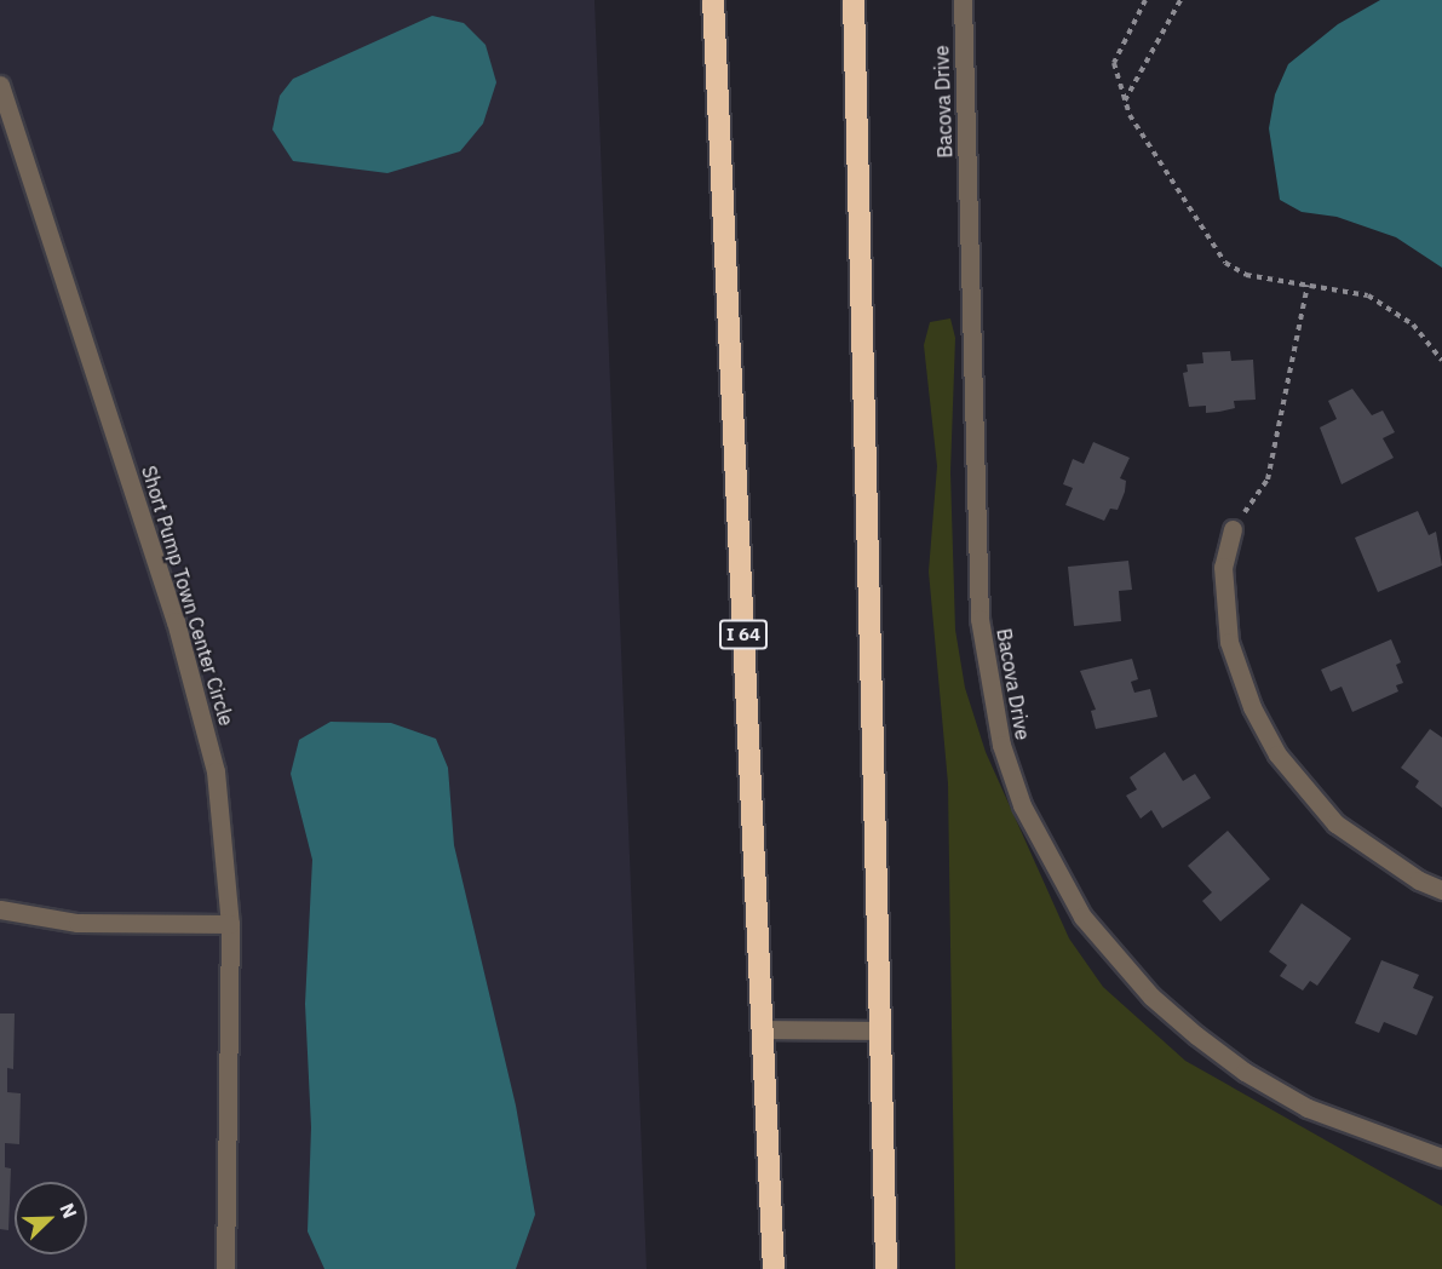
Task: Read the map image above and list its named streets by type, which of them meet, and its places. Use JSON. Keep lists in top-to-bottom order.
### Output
{
  "streets": {
    "highway": ["I 64"],
    "street": ["Bacova Drive", "Short Pump Town Center Circle"]
  },
  "north": "top right"
}
